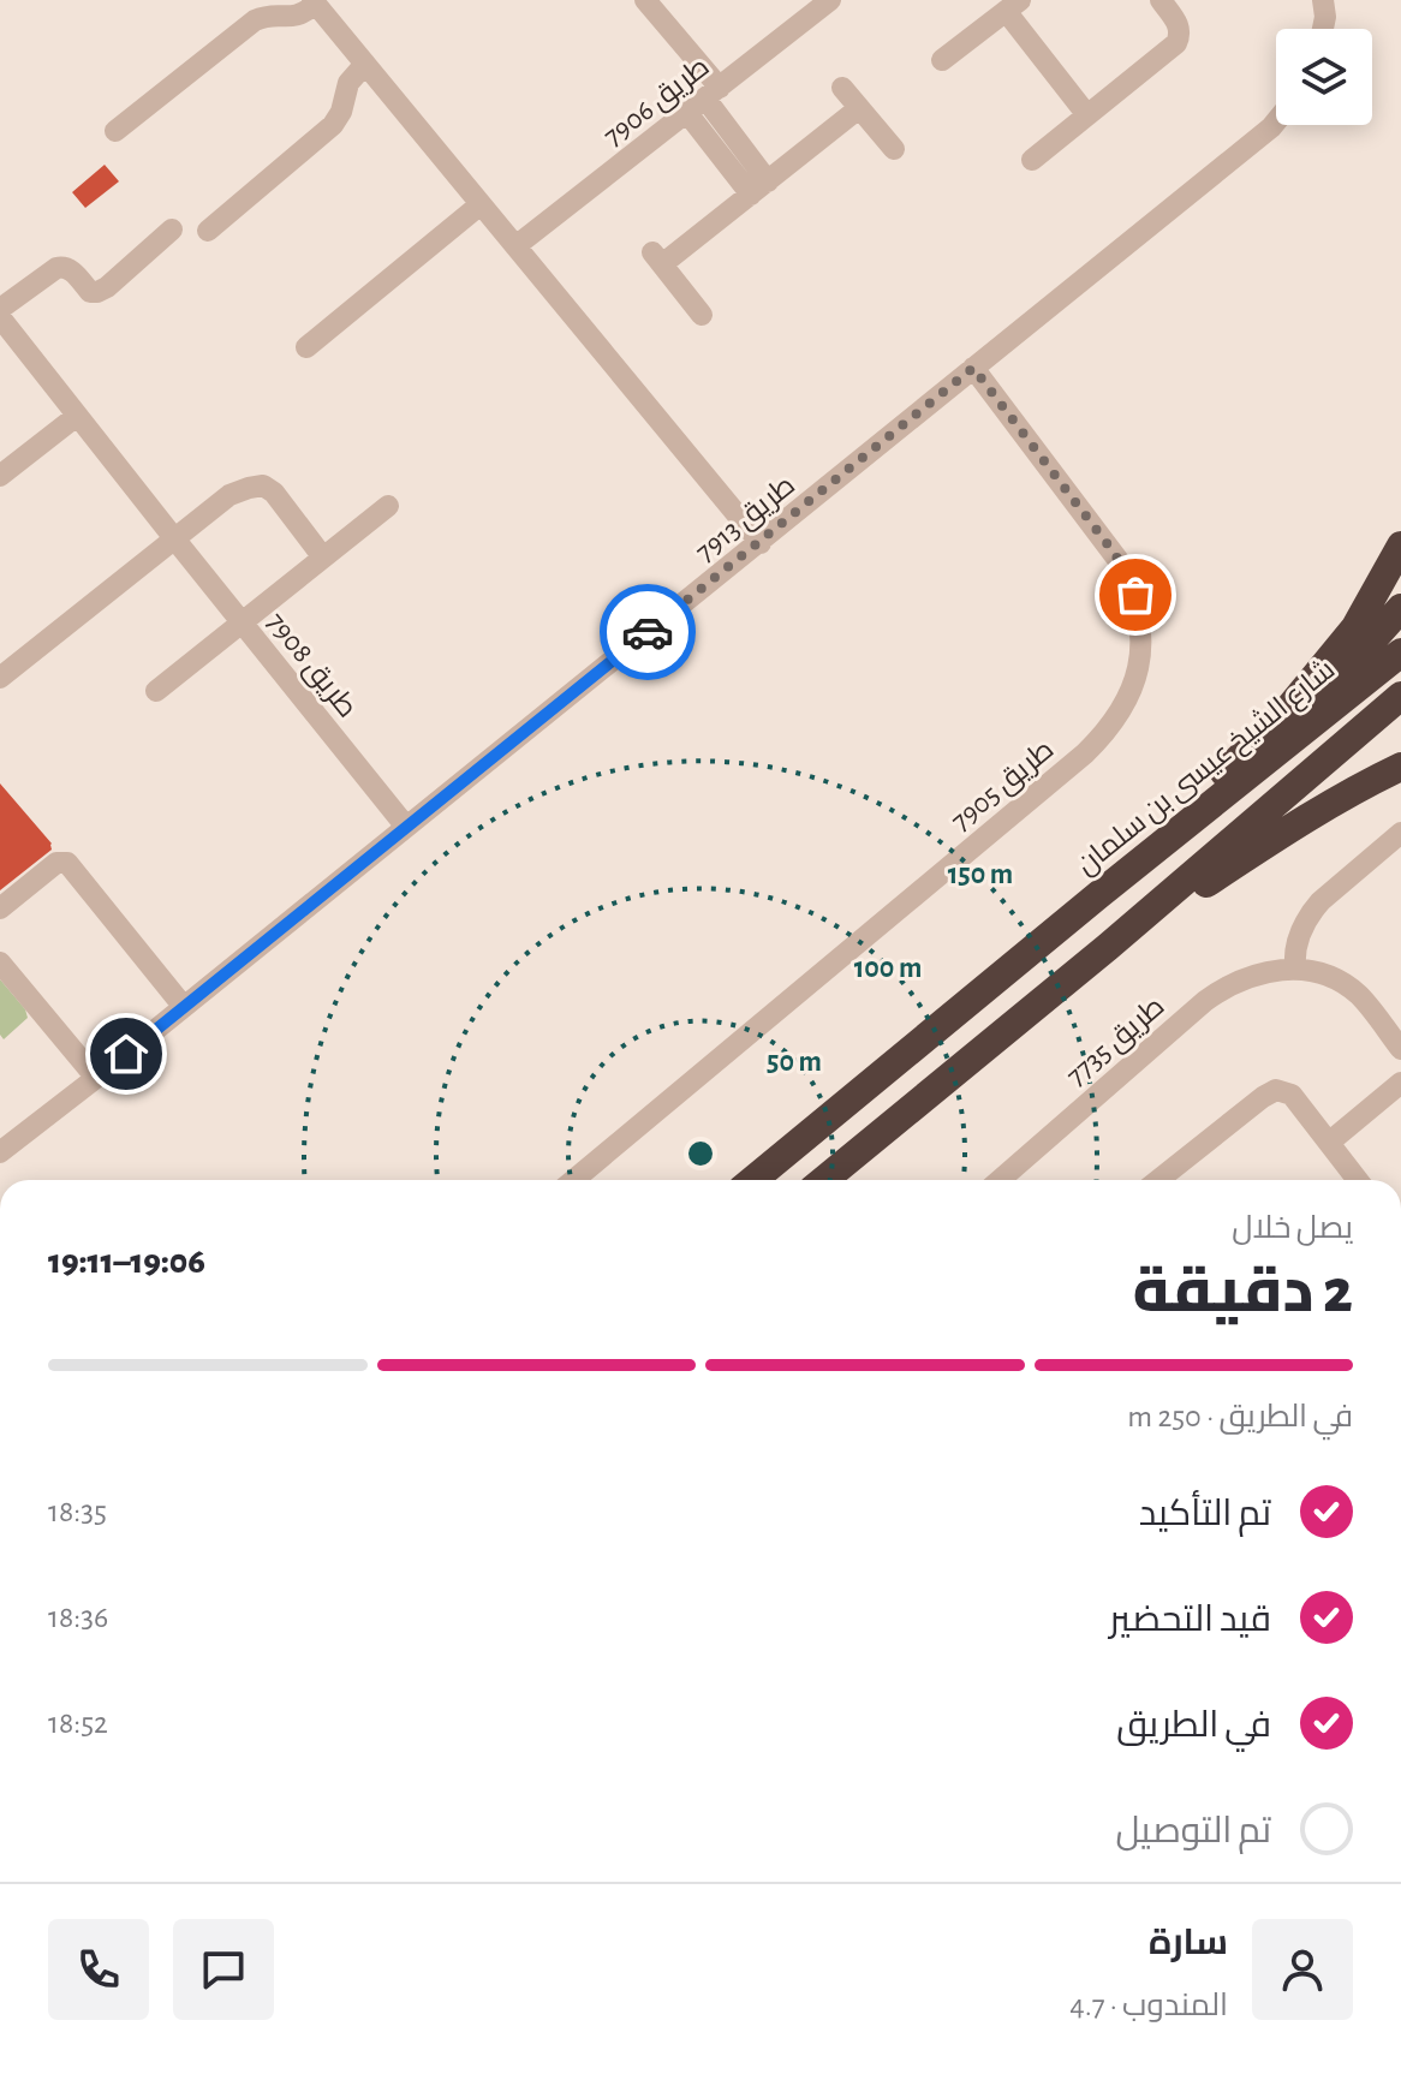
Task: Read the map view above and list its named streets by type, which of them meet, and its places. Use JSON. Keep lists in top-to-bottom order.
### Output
{
  "streets": {
    "highway": ["شارع الشيخ عيسى بن سلمان"],
    "street": [
      "طريق 7906",
      "طريق 7913",
      "طريق 7908",
      "طريق 7905",
      "طريق 7735"
    ]
  },
  "crossings": [
    ["طريق 7913", "طريق 7908"],
    ["طريق 7913", "طريق 7905"]
  ],
  "page": {
    "heading": ["2 دقيقة", "يصل خلال", "19:06–19:11"],
    "panel": ["سارة", "المندوب · 4.7"],
    "bar": "في الطريق · 250 m",
    "list": [
      ["تم التأكيد", "18:35"],
      ["قيد التحضير", "18:36"],
      ["في الطريق", "18:52"],
      "تم التوصيل"
    ]
  },
  "rings": ["150 m", "100 m", "50 m"]
}
